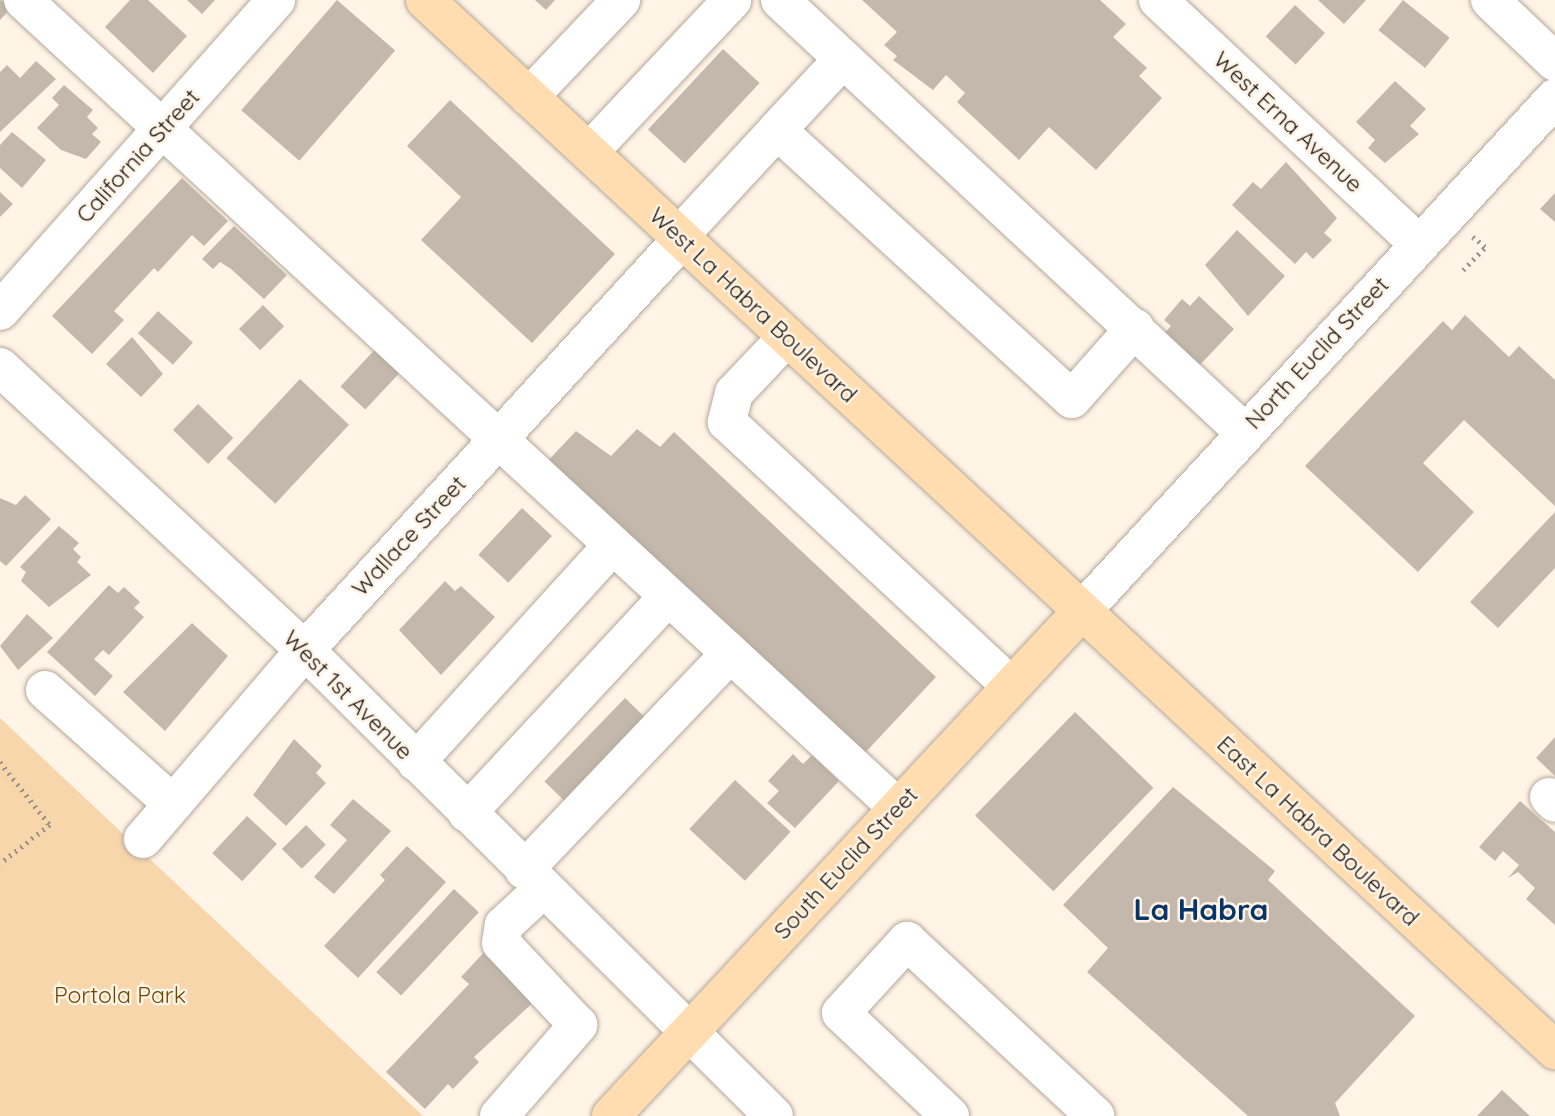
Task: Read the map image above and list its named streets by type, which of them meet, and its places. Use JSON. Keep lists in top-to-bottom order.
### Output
{
  "streets": {
    "main road": ["West La Habra Boulevard", "East La Habra Boulevard", "South Euclid Street"],
    "street": [
      "West Erna Avenue",
      "California Street",
      "North Euclid Street",
      "Wallace Street",
      "West 1st Avenue"
    ]
  },
  "crossings": [
    ["West Erna Avenue", "North Euclid Street"],
    ["West La Habra Boulevard", "North Euclid Street"],
    ["West La Habra Boulevard", "Wallace Street"],
    ["West La Habra Boulevard", "East La Habra Boulevard"],
    ["West La Habra Boulevard", "South Euclid Street"],
    ["North Euclid Street", "East La Habra Boulevard"],
    ["North Euclid Street", "South Euclid Street"],
    ["Wallace Street", "West 1st Avenue"],
    ["West 1st Avenue", "South Euclid Street"],
    ["East La Habra Boulevard", "South Euclid Street"]
  ],
  "districts": ["La Habra"],
  "parks": ["Portola Park"]
}
